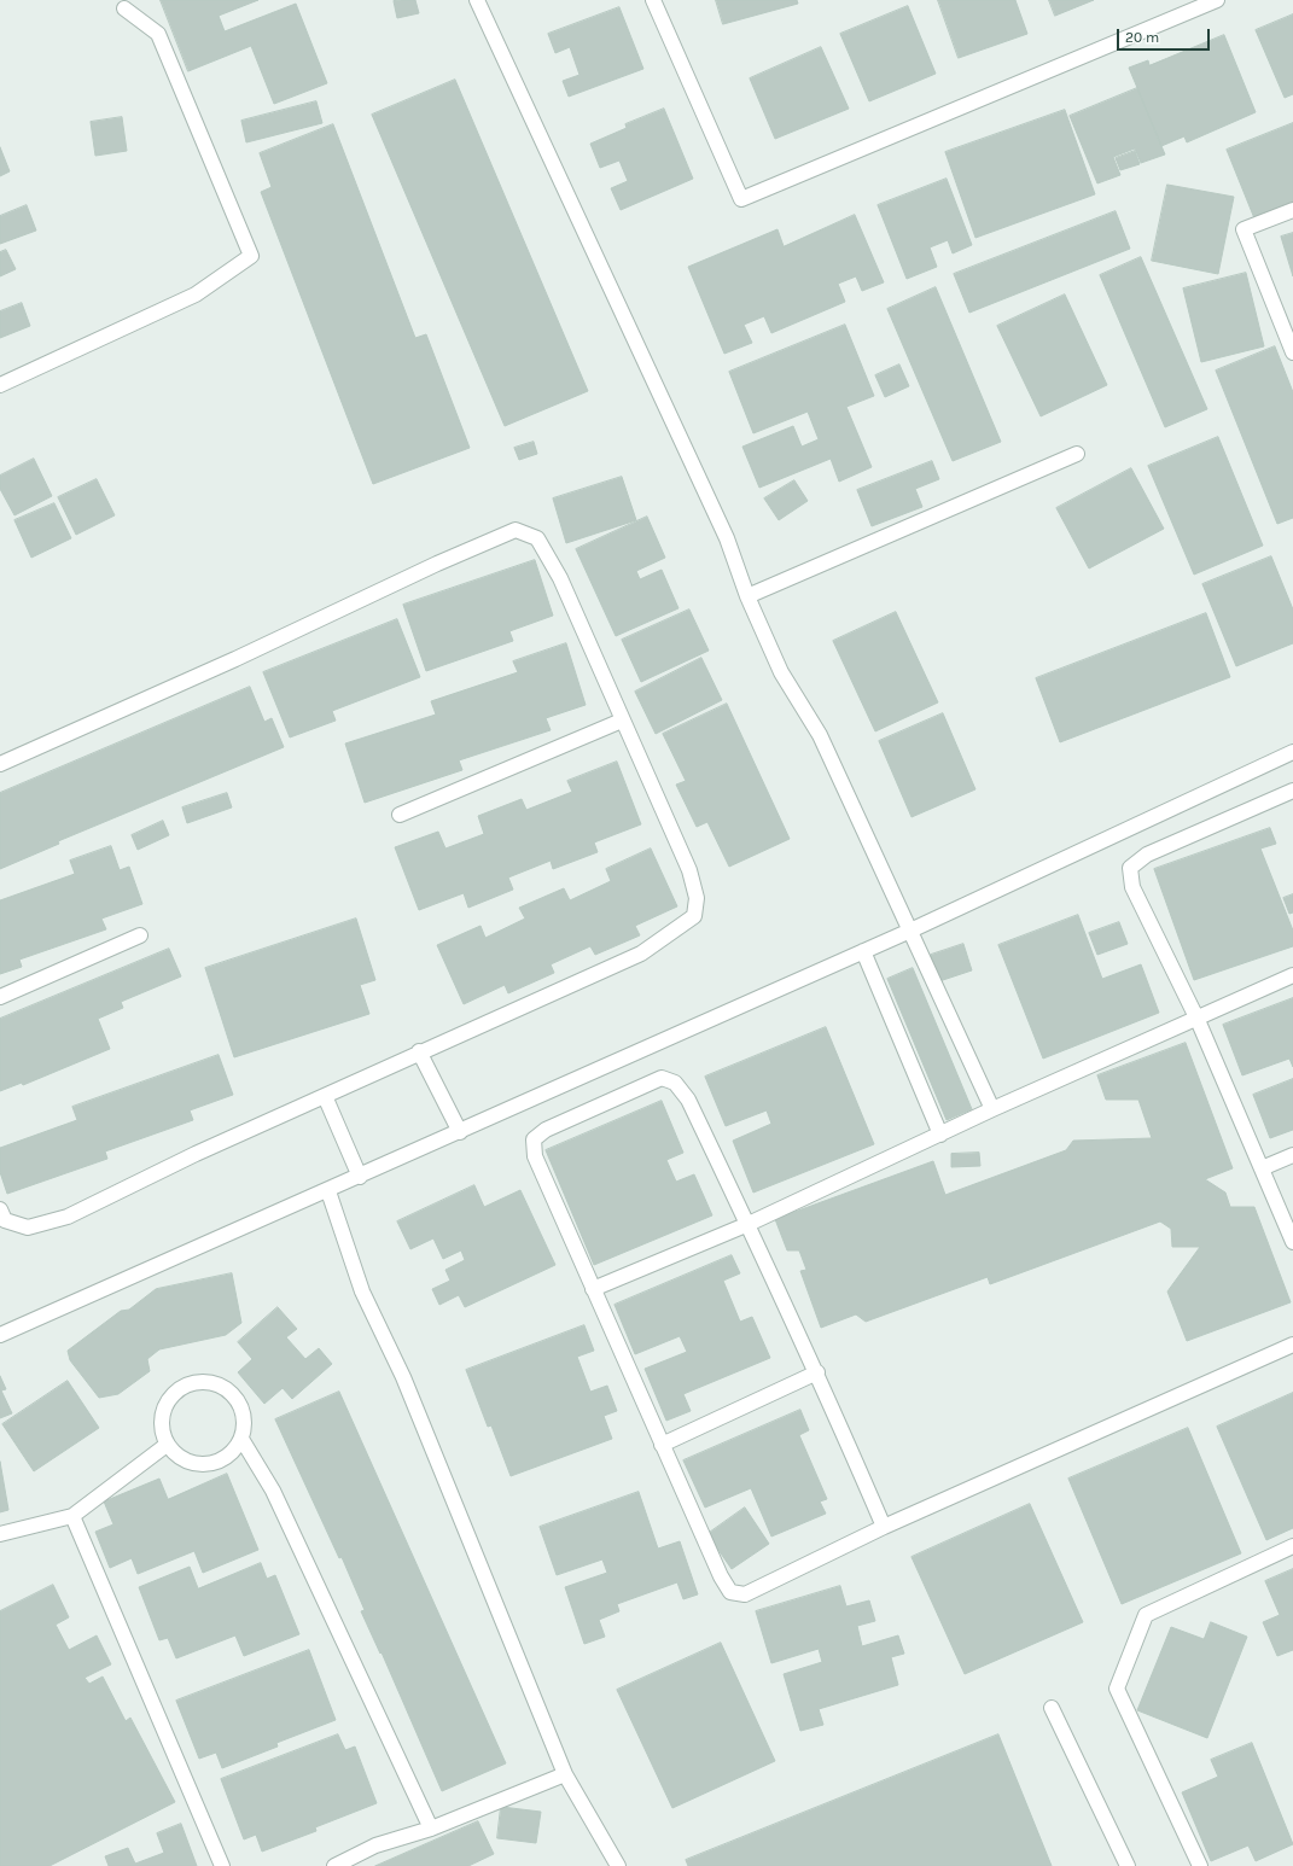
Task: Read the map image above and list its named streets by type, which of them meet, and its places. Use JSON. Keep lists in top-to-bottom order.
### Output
{
  "scale_bar": "20 m"
}
